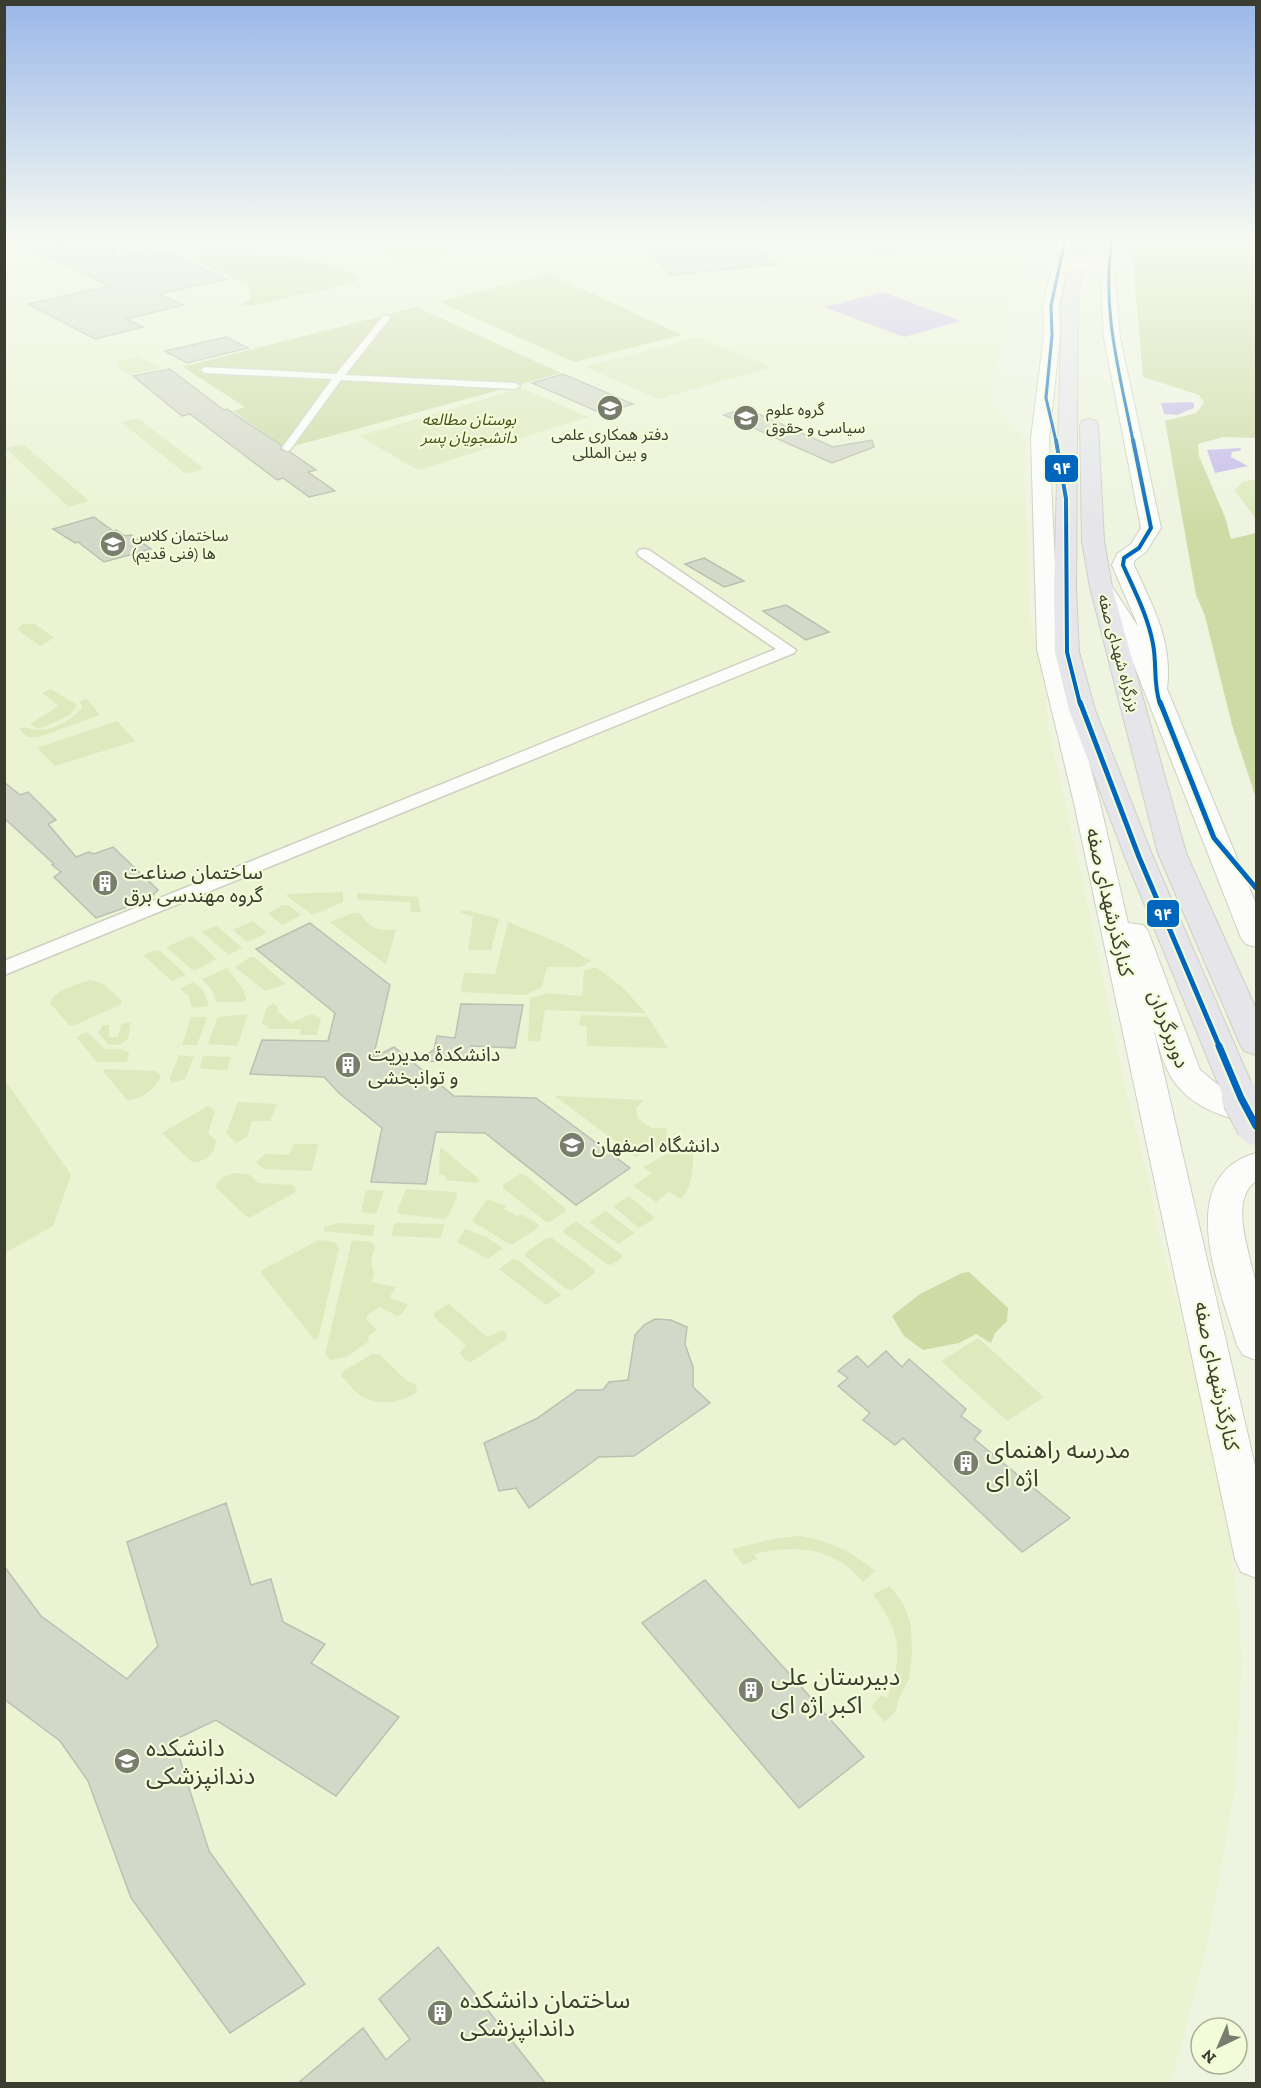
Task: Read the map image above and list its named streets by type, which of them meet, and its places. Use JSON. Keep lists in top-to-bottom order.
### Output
{
  "streets": {
    "highway": ["بزرگراه شهدای صفه"],
    "main road": ["کنارگذرشهدای صفه", "دوربرگردان"]
  },
  "crossings": [
    ["بزرگراه شهدای صفه", "دوربرگردان"],
    ["کنارگذرشهدای صفه", "دوربرگردان"]
  ],
  "parks": ["بوستان مطالعه دانشجویان پسر"],
  "places": {
    "school or university": [
      "دفتر همکاری علمی و بین المللی",
      "گروه علوم سیاسی و حقوق",
      "ساختمان کلاس ها (فنی قدیم)",
      "دانشگاه اصفهان",
      "دانشکده دندانپزشکی"
    ],
    "building": [
      "ساختمان صناعت گروه مهندسی برق",
      "دانشکدهٔ مدیریت و توانبخشی",
      "مدرسه راهنمای اژه ای",
      "دبیرستان علی اکبر اژه ای",
      "ساختمان دانشکده داندانپزشکی"
    ]
  },
  "lines": ["transit line ۹۴"],
  "north": "bottom left"
}
